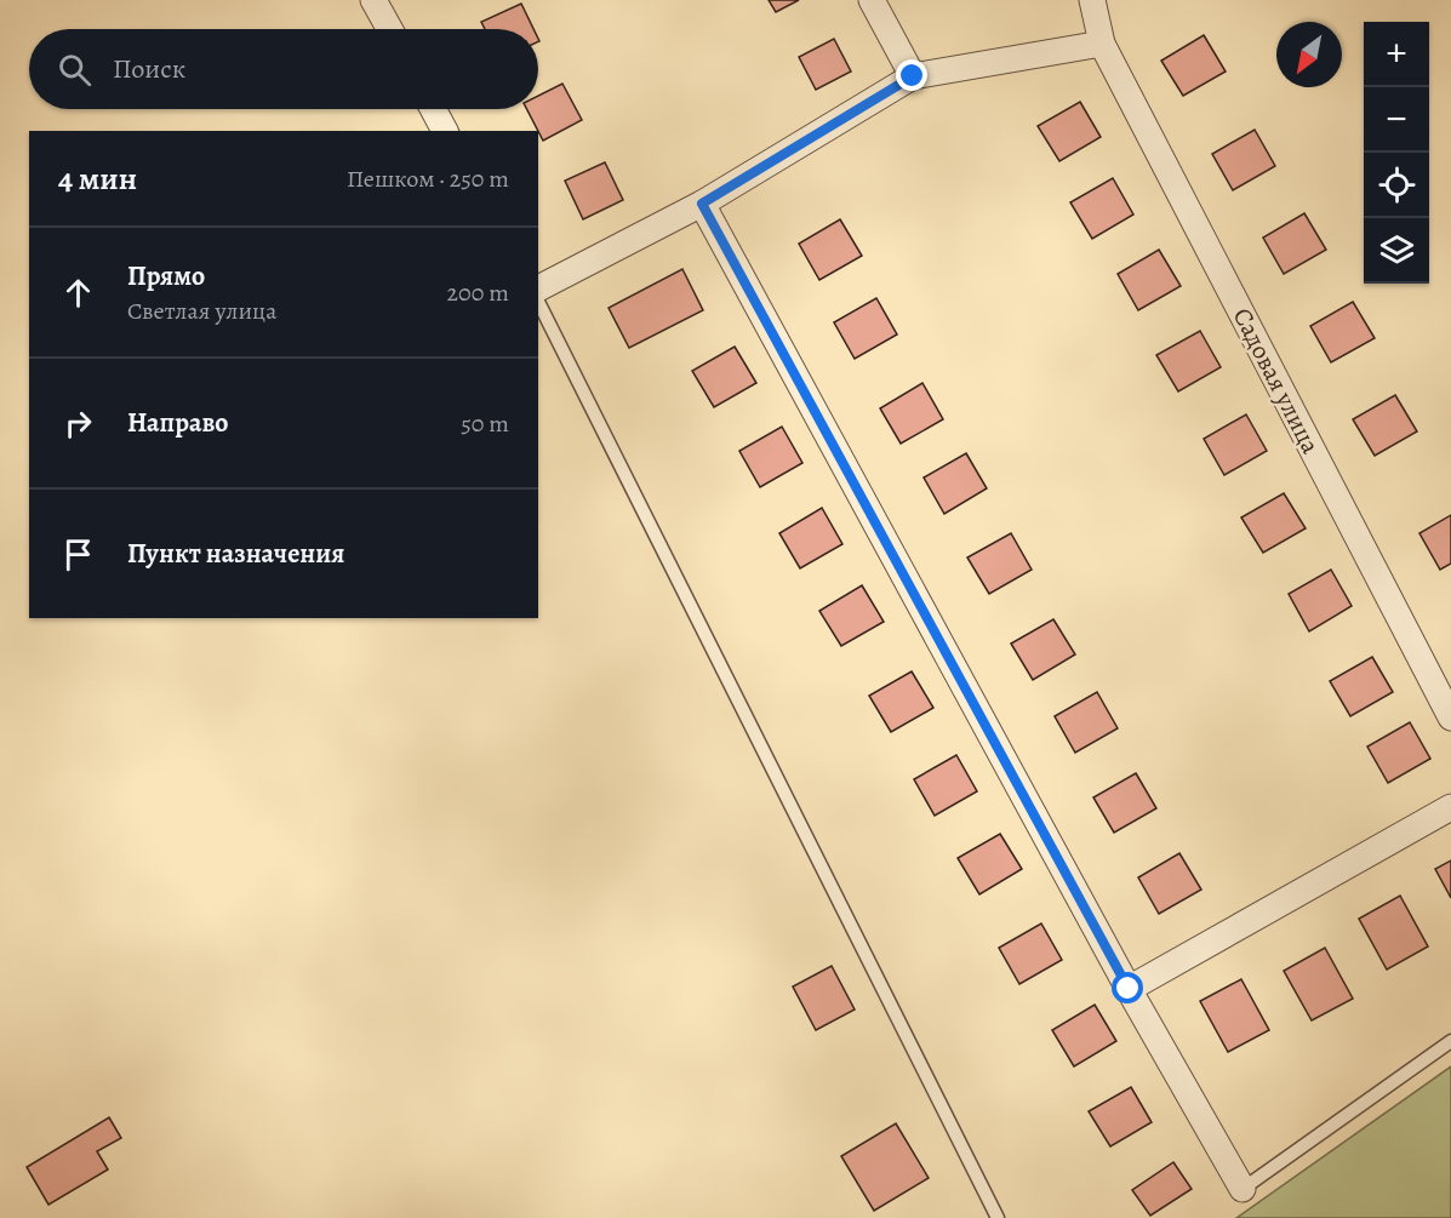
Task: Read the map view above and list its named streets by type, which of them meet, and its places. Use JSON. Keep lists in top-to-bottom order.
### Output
{
  "streets": {
    "street": ["Садовая улица"]
  },
  "north": "bottom left",
  "page": {
    "map_buttons": ["+", "−"],
    "search": "Поиск",
    "heading": ["4 мин", "Пешком · 250 m"],
    "list": [
      ["Прямо", "Светлая улица", "200 m"],
      ["Направо", "50 m"],
      "Пункт назначения"
    ]
  }
}
